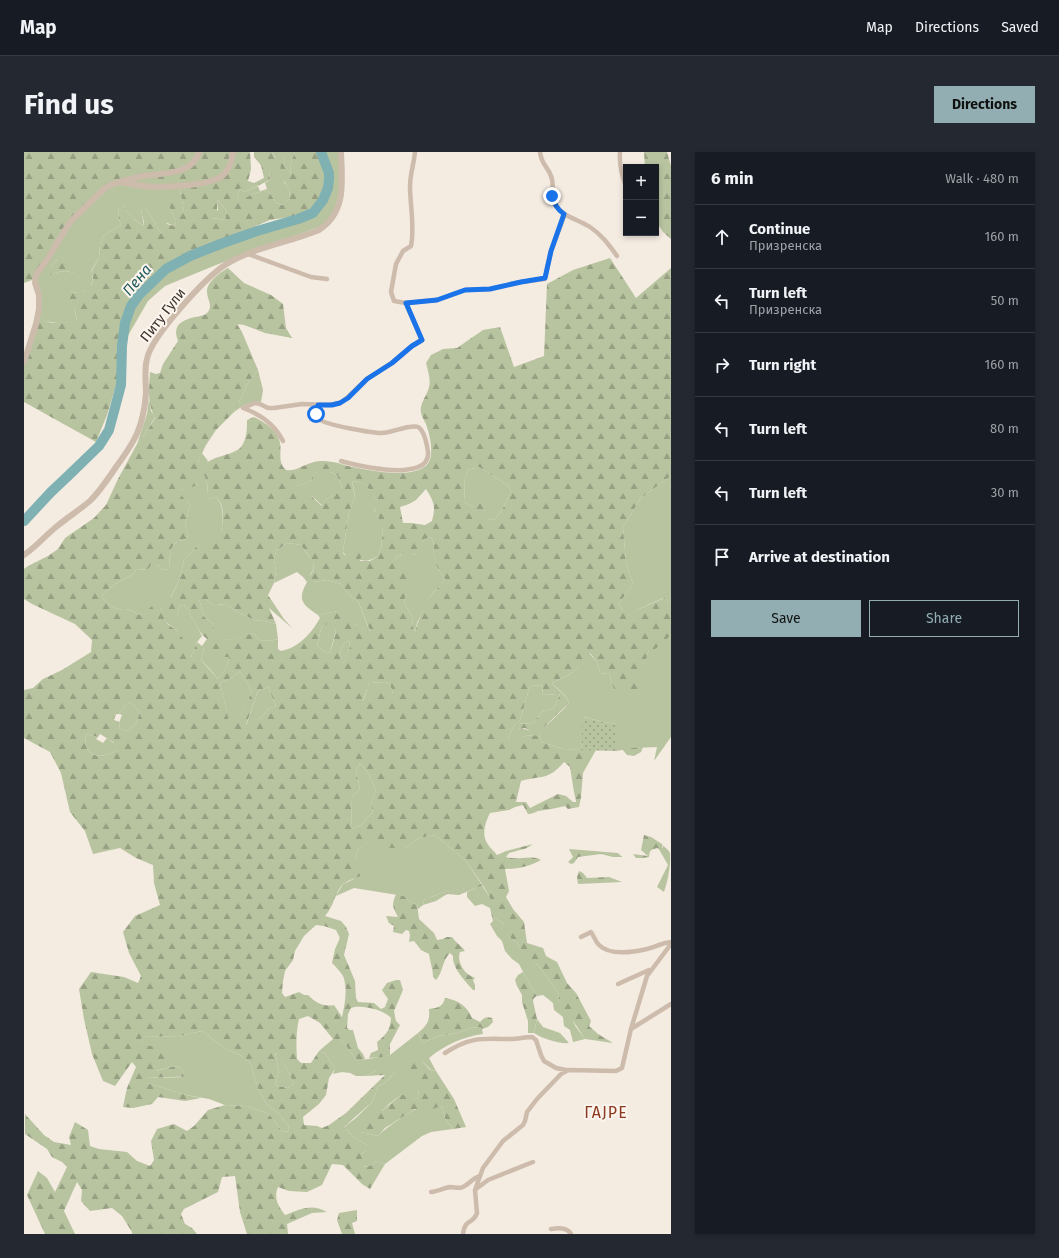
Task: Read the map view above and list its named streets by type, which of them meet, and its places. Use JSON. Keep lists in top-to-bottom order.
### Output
{
  "streets": {
    "street": ["Питу Гули"]
  },
  "districts": ["ГАЈРЕ"],
  "water": ["Пена"],
  "page": {
    "header": "Map",
    "nav": ["Map", "Directions", "Saved"],
    "buttons": [
      "Directions",
      ["Save", "Share"]
    ],
    "title": "Find us",
    "heading": ["6 min", "Walk · 480 m"],
    "map_buttons": ["+", "−"],
    "list": [
      ["Continue", "Призренска", "160 m"],
      ["Turn left", "Призренска", "50 m"],
      ["Turn right", "160 m"],
      ["Turn left", "80 m"],
      ["Turn left", "30 m"],
      "Arrive at destination"
    ]
  }
}
